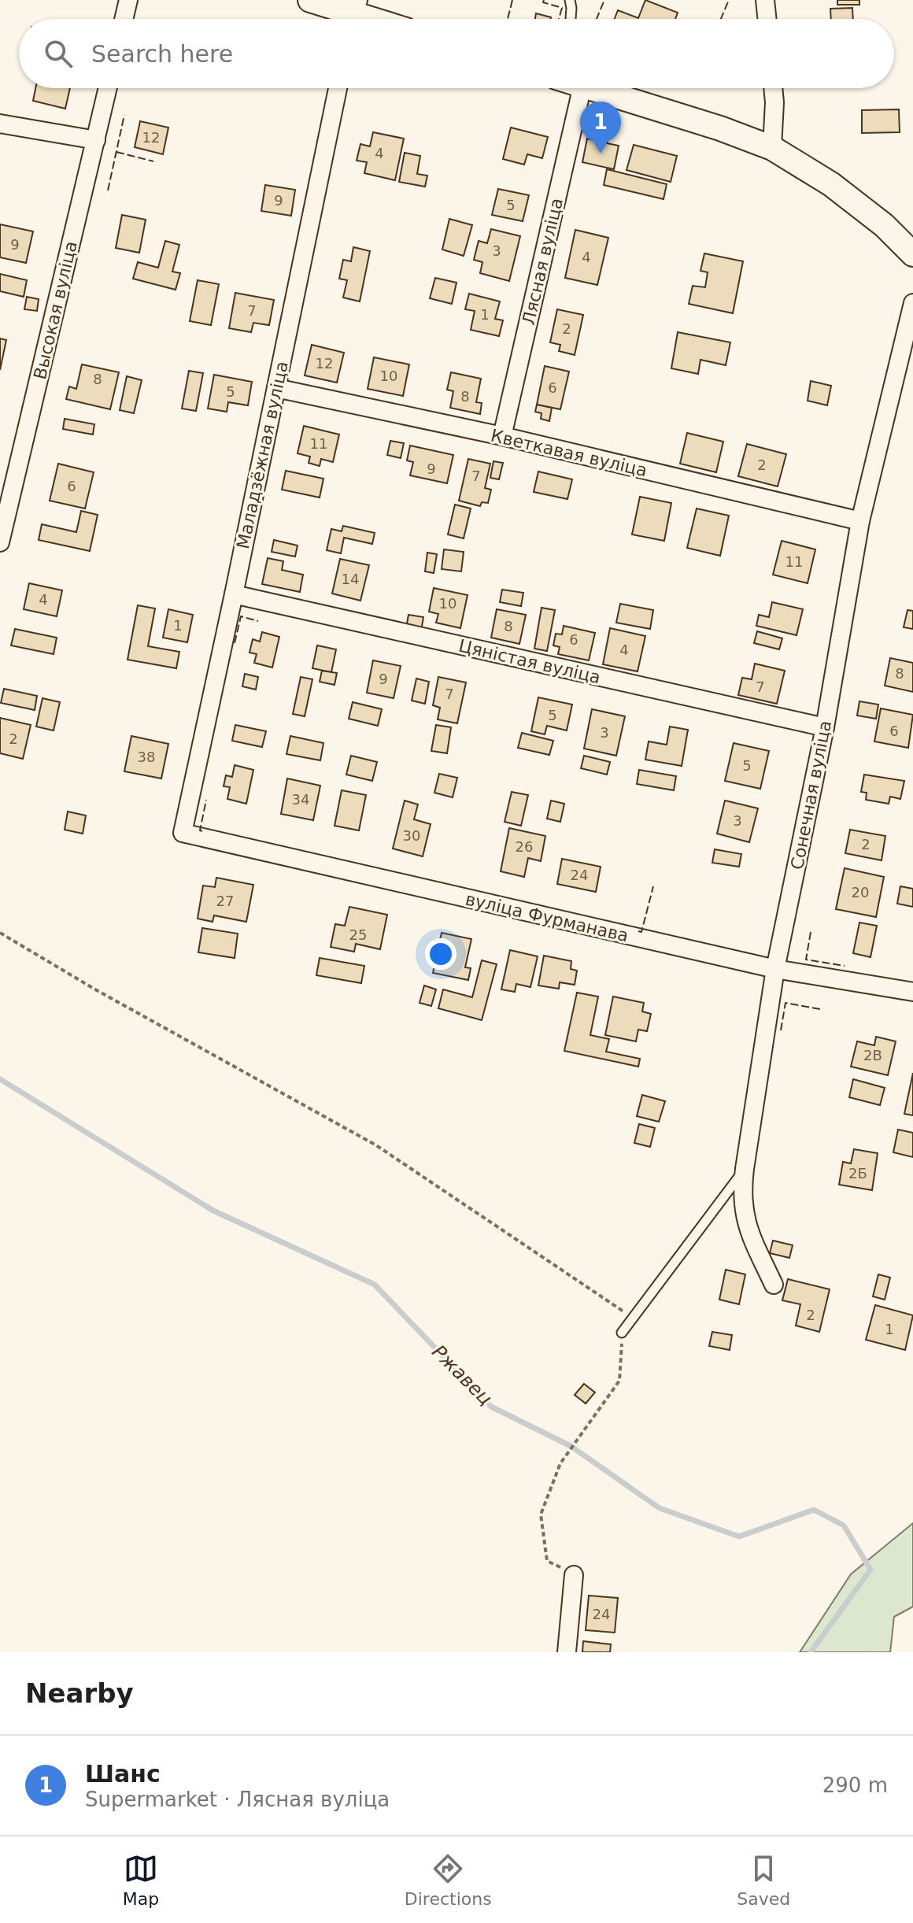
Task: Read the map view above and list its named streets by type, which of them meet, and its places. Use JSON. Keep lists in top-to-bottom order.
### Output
{
  "streets": {
    "street": [
      "Лясная вуліца",
      "Высокая вуліца",
      "Кветкавая вуліца",
      "Маладзёжная вуліца",
      "Цяністая вуліца",
      "Сонечная вуліца",
      "вуліца Фурманава"
    ]
  },
  "crossings": [
    ["Лясная вуліца", "Кветкавая вуліца"],
    ["Кветкавая вуліца", "Маладзёжная вуліца"],
    ["Кветкавая вуліца", "Сонечная вуліца"],
    ["Маладзёжная вуліца", "Цяністая вуліца"],
    ["Маладзёжная вуліца", "вуліца Фурманава"],
    ["Цяністая вуліца", "Сонечная вуліца"],
    ["Сонечная вуліца", "вуліца Фурманава"]
  ],
  "water": ["Ржавец"],
  "house_numbers": [
    "12",
    "4",
    "9",
    "5",
    "9",
    "3",
    "4",
    "7",
    "1",
    "2",
    "12",
    "10",
    "8",
    "6",
    "5",
    "8",
    "11",
    "2",
    "9",
    "7",
    "6",
    "11",
    "14",
    "4",
    "10",
    "1",
    "8",
    "6",
    "4",
    "8",
    "9",
    "7",
    "7",
    "5",
    "6",
    "3",
    "2",
    "38",
    "5",
    "34",
    "3",
    "30",
    "2",
    "26",
    "24",
    "20",
    "27",
    "25",
    "2В",
    "2Б",
    "2",
    "1",
    "24"
  ],
  "page": {
    "search": "Search here",
    "pins": "1",
    "heading": "Nearby",
    "list": [
      {
        "mark": "1",
        "name": "Шанс",
        "note": "Supermarket · Лясная вуліца",
        "value": "290 m"
      }
    ],
    "nav": ["Map", "Directions", "Saved"]
  }
}
